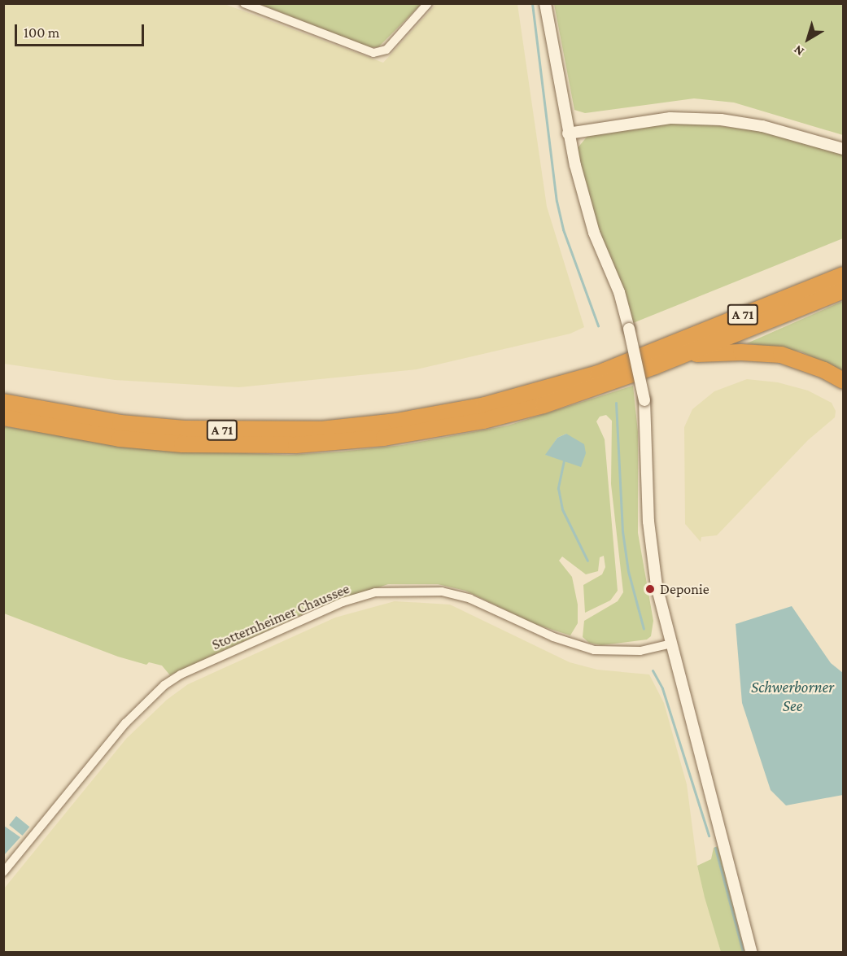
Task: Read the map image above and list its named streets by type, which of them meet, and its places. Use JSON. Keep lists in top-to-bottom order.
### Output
{
  "streets": {
    "highway": ["A 71"],
    "street": ["Stotternheimer Chaussee"]
  },
  "water": ["Schwerborner See"],
  "places": ["Deponie"],
  "scale_bar": "100 m",
  "north": "bottom left"
}
